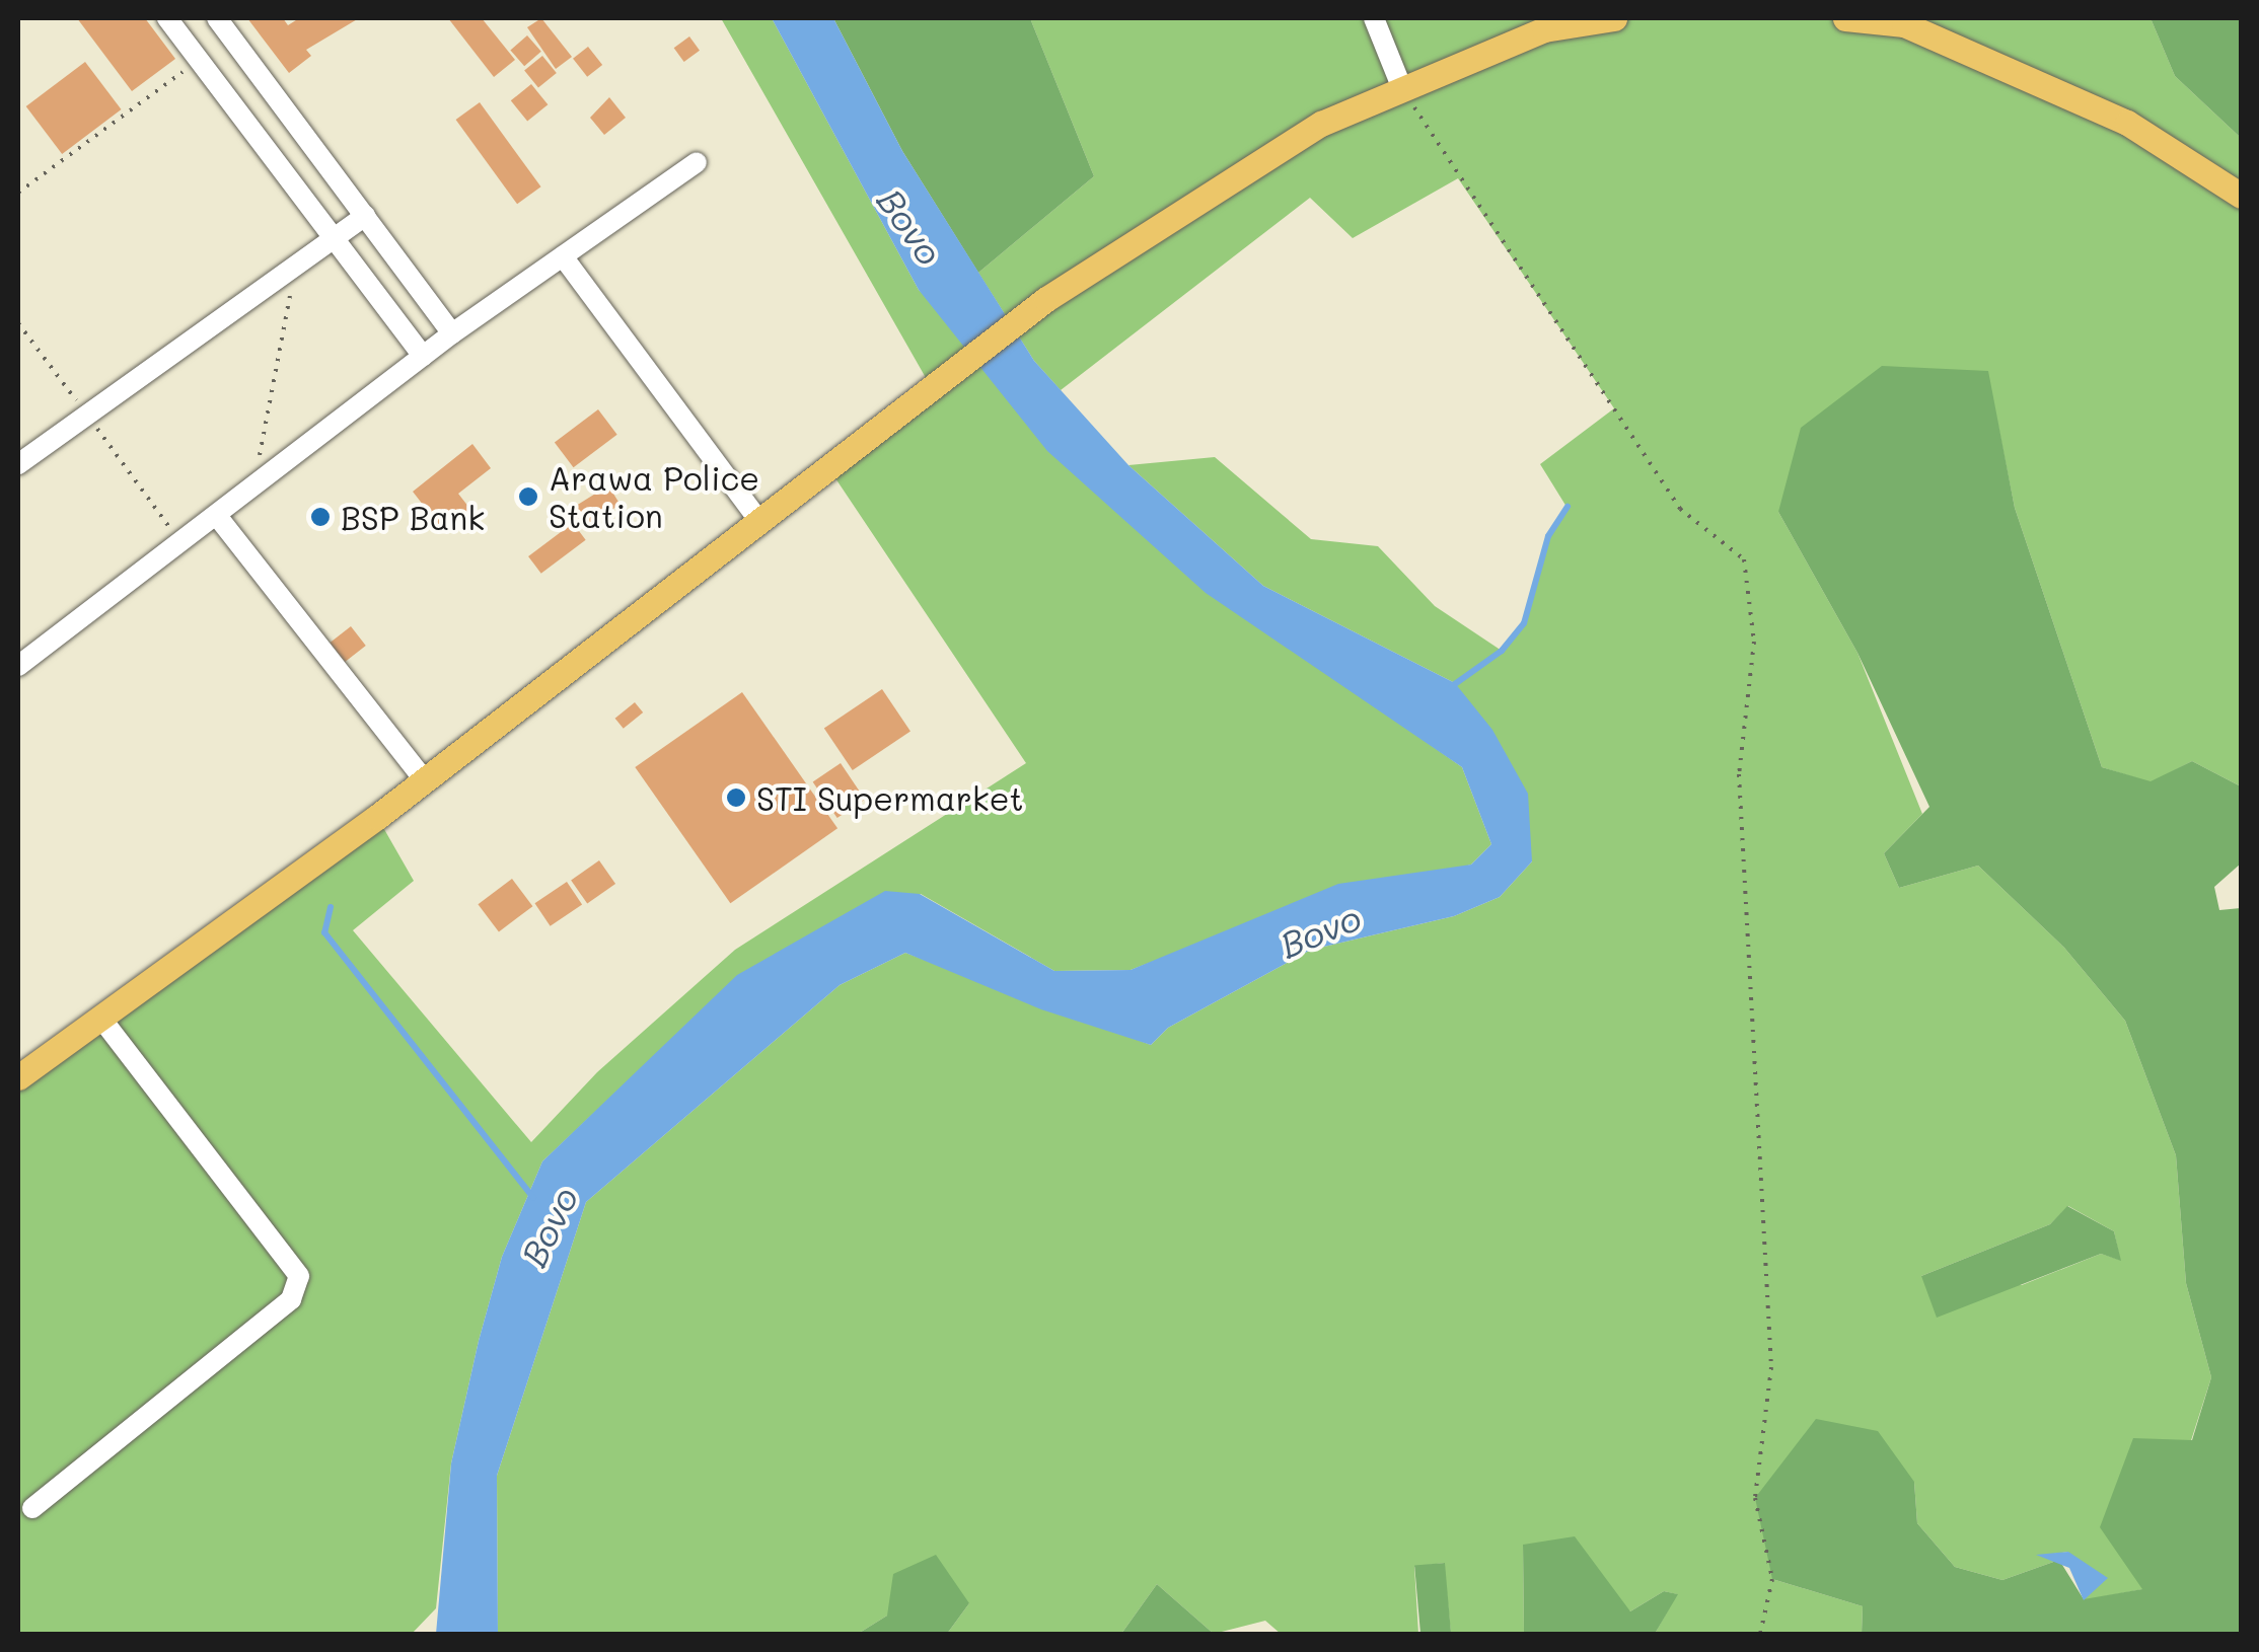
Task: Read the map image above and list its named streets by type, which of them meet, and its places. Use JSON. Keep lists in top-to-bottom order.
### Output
{
  "water": ["Bovo"],
  "places": ["Arawa Police Station", "BSP Bank", "STI Supermarket"]
}
